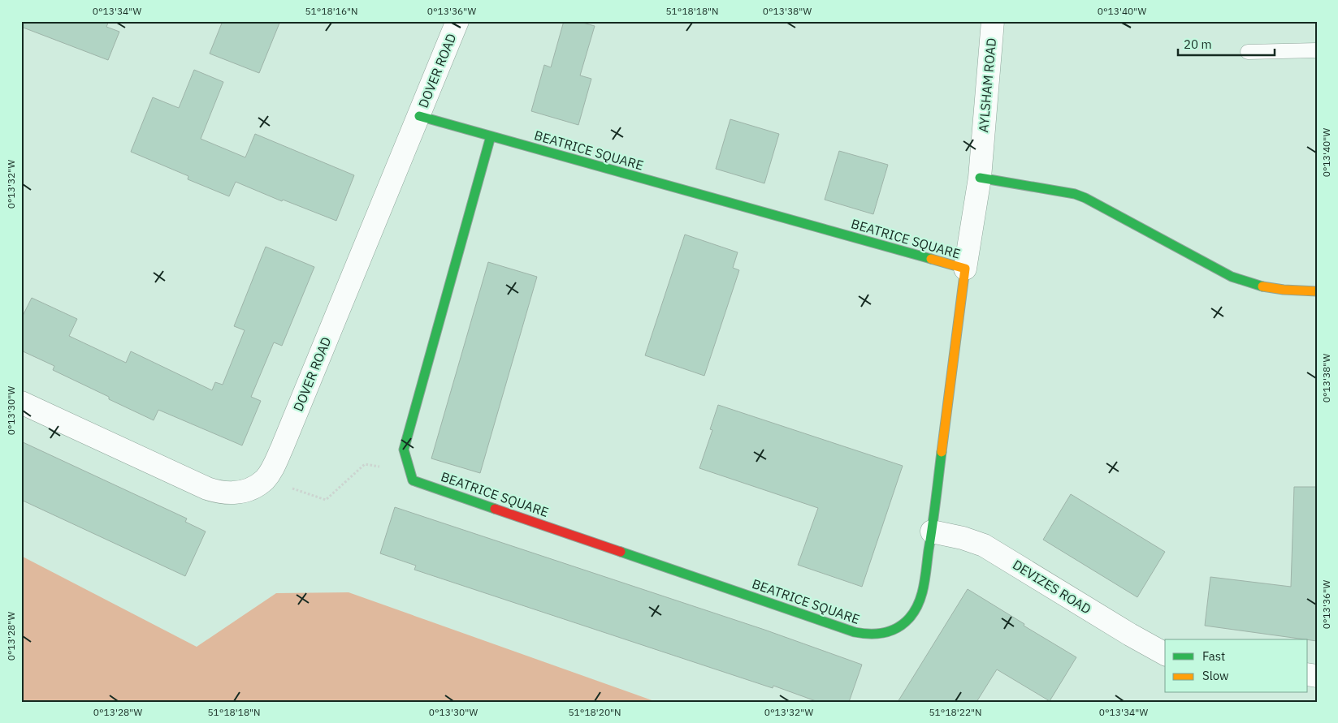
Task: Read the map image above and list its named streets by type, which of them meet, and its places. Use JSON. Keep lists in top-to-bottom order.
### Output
{
  "streets": {
    "street": [
      "DOVER ROAD",
      "AYLSHAM ROAD",
      "BEATRICE SQUARE",
      "DEVIZES ROAD"
    ]
  },
  "crossings": [
    ["DOVER ROAD", "BEATRICE SQUARE"],
    ["AYLSHAM ROAD", "BEATRICE SQUARE"],
    ["BEATRICE SQUARE", "DEVIZES ROAD"]
  ],
  "legend": ["Fast", "Slow"],
  "scale_bar": "20 m",
  "coordinates": [
    "0°13'34\"W",
    "51°18'16\"N",
    "0°13'36\"W",
    "51°18'18\"N",
    "0°13'38\"W",
    "0°13'40\"W",
    "0°13'32\"W",
    "0°13'30\"W",
    "0°13'28\"W",
    "51°18'20\"N",
    "51°18'22\"N"
  ]
}
